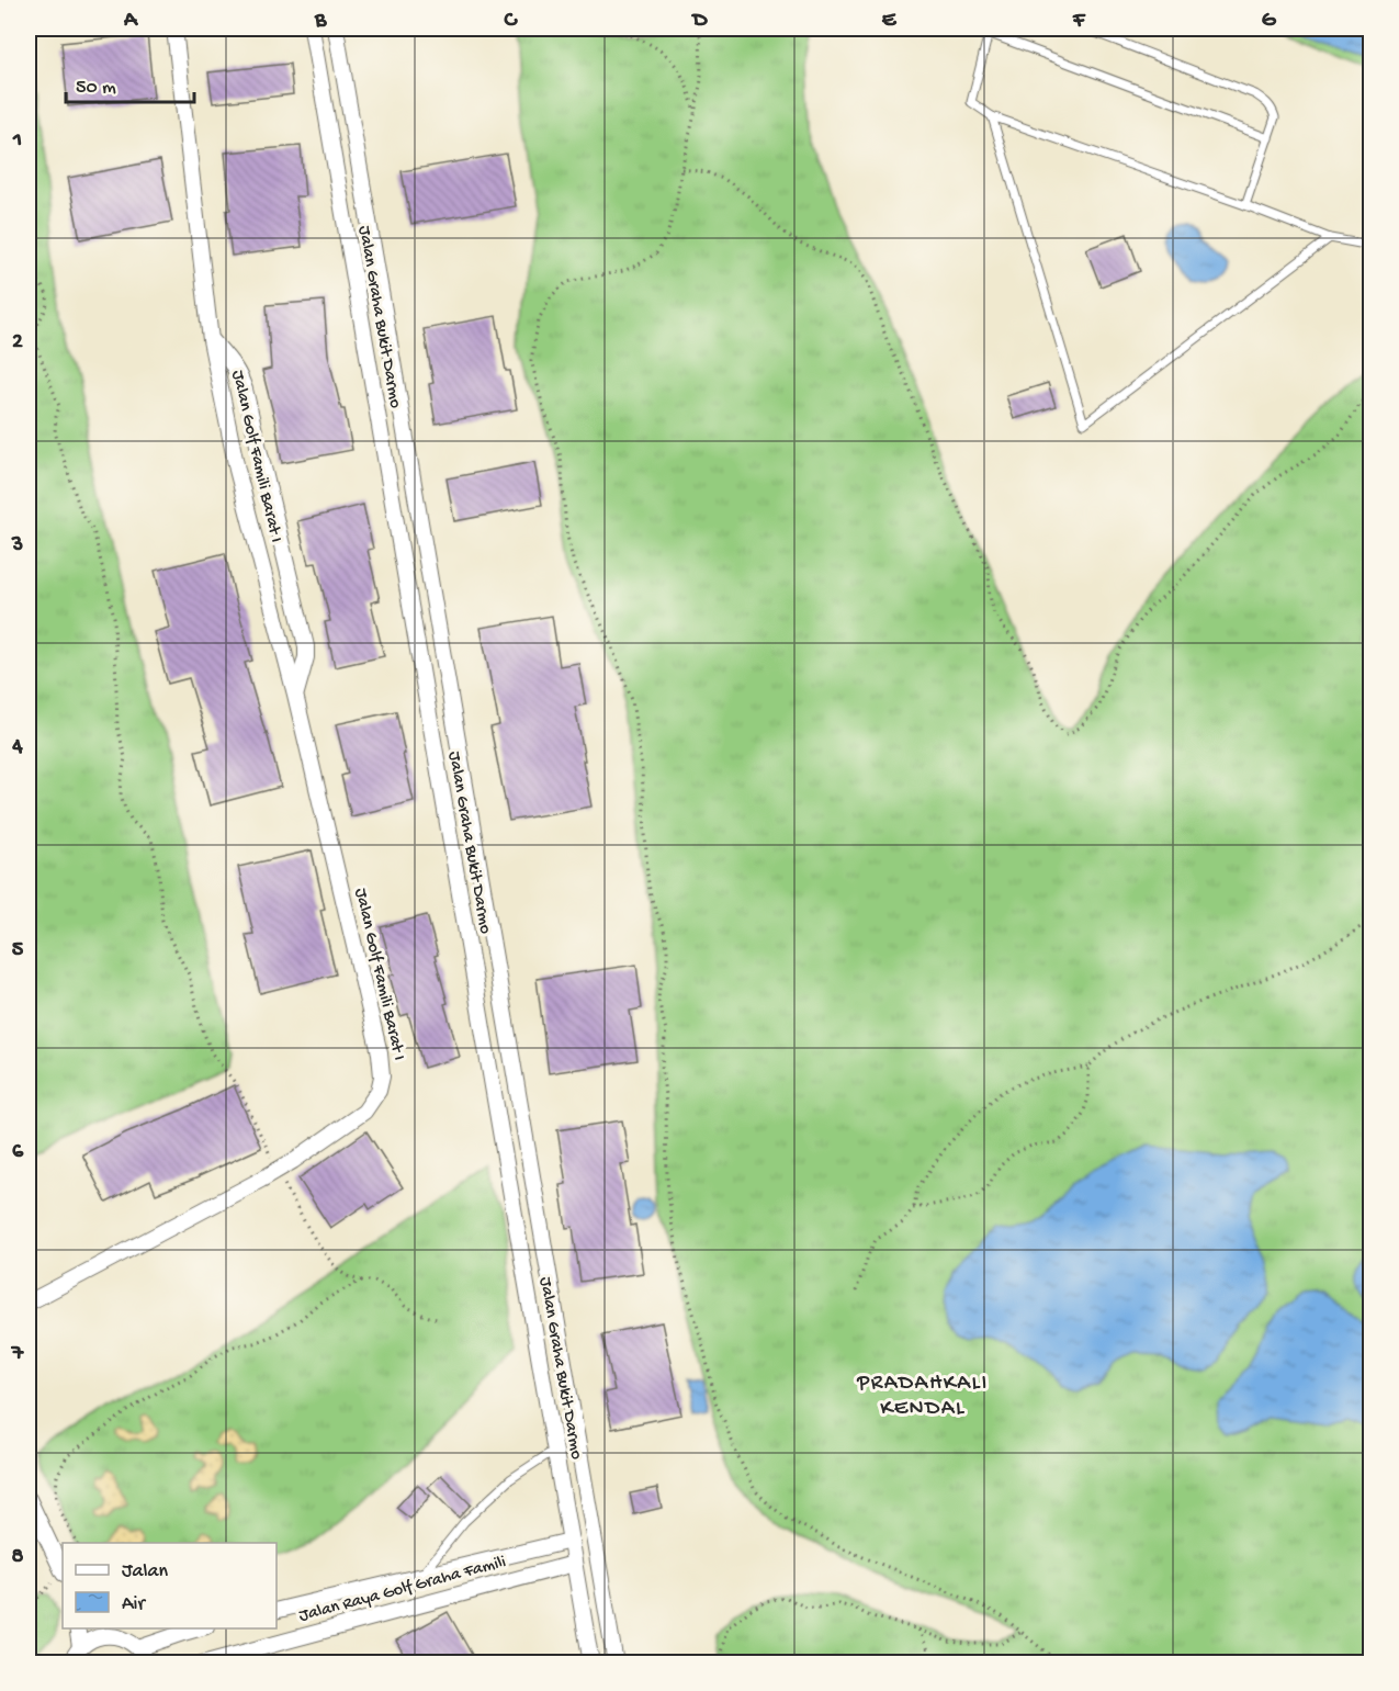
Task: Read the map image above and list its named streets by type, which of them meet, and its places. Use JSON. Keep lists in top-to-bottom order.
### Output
{
  "streets": {
    "street": ["Jalan Graha Bukit Darmo", "Jalan Golf Famili Barat I", "Jalan Raya Golf Graha Famili"]
  },
  "crossings": [
    ["Jalan Graha Bukit Darmo", "Jalan Raya Golf Graha Famili"]
  ],
  "districts": ["PRADAHKALI KENDAL"],
  "legend": ["Jalan", "Air"],
  "scale_bar": "50 m",
  "grid": {
    "columns": [
      "A",
      "B",
      "C",
      "D",
      "E",
      "F",
      "G"
    ],
    "rows": [
      "1",
      "2",
      "3",
      "4",
      "5",
      "6",
      "7",
      "8"
    ]
  }
}
